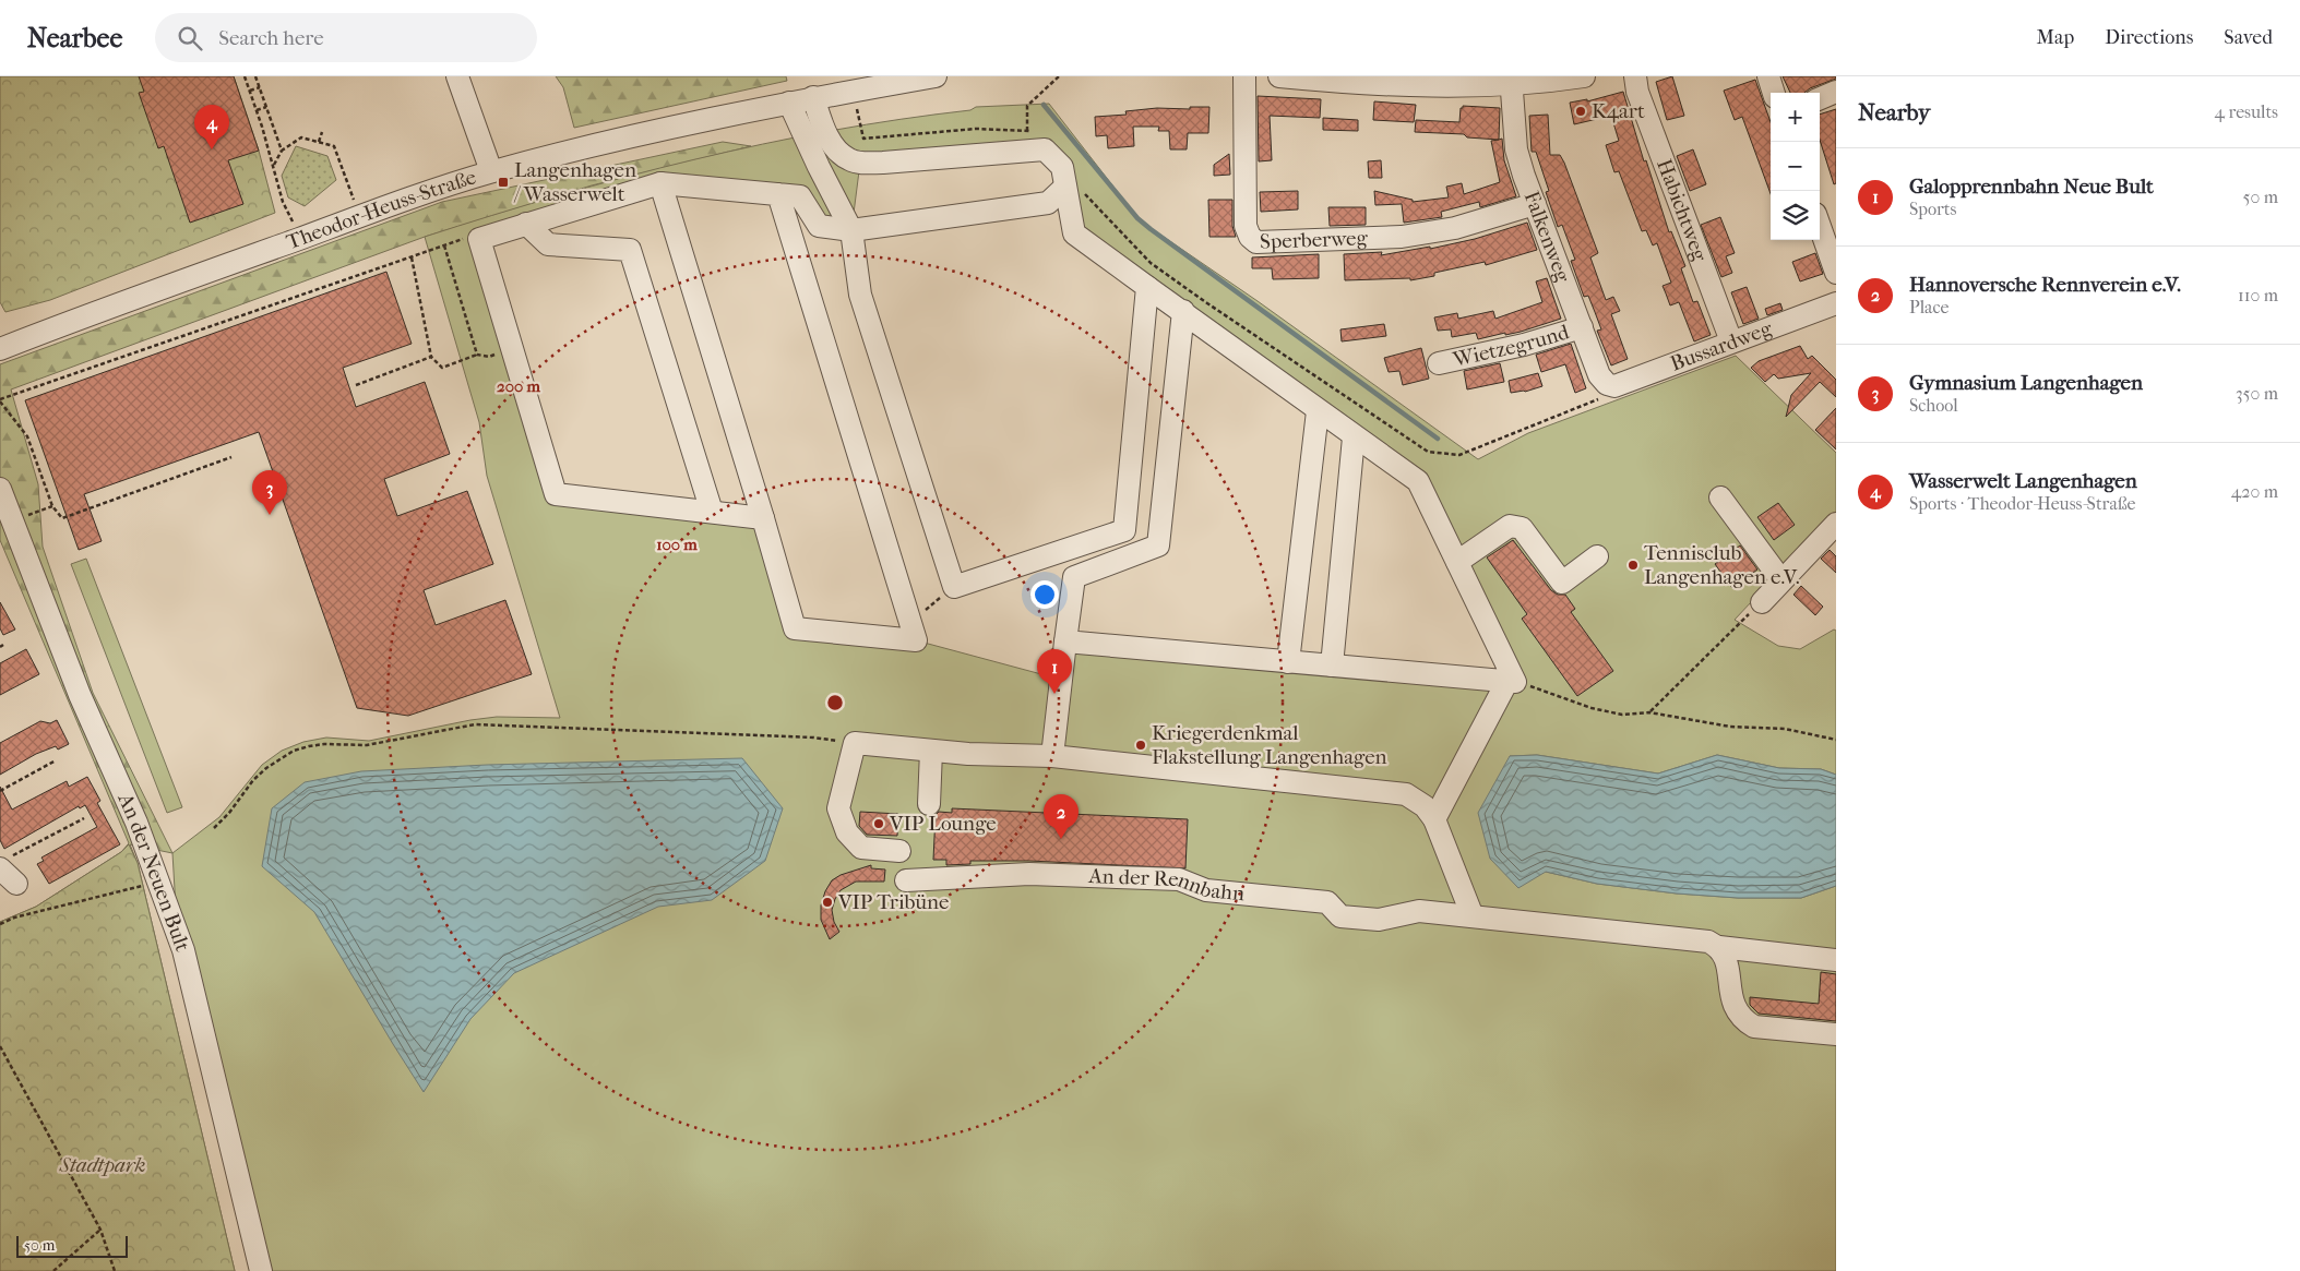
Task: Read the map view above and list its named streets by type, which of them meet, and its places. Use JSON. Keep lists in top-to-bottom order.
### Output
{
  "streets": {
    "street": [
      "Theodor-Heuss-Straße",
      "Habichtweg",
      "Sperberweg",
      "Falkenweg",
      "Wietzegrund",
      "Bussardweg",
      "An der Neuen Bult",
      "An der Rennbahn"
    ]
  },
  "crossings": [
    ["Habichtweg", "Bussardweg"],
    ["Sperberweg", "Falkenweg"],
    ["Falkenweg", "Wietzegrund"],
    ["Falkenweg", "Bussardweg"]
  ],
  "parks": ["Stadtpark"],
  "places": {
    "other": [
      "K4art",
      "Tennisclub Langenhagen e.V.",
      "Kriegerdenkmal Flakstellung Langenhagen",
      "VIP Lounge",
      "VIP Tribüne"
    ],
    "transit": ["Langenhagen / Wasserwelt"]
  },
  "scale_bar": "50 m",
  "page": {
    "header": "Nearbee",
    "search": "Search here",
    "nav": ["Map", "Directions", "Saved"],
    "heading": ["Nearby", "4 results"],
    "map_buttons": ["+", "−"],
    "pins": [
      "4",
      "3",
      "1",
      "2"
    ],
    "list": [
      {
        "mark": "1",
        "name": "Galopprennbahn Neue Bult",
        "note": "Sports",
        "value": "50 m"
      },
      {
        "mark": "2",
        "name": "Hannoversche Rennverein e.V.",
        "note": "Place",
        "value": "110 m"
      },
      {
        "mark": "3",
        "name": "Gymnasium Langenhagen",
        "note": "School",
        "value": "350 m"
      },
      {
        "mark": "4",
        "name": "Wasserwelt Langenhagen",
        "note": "Sports · Theodor-Heuss-Straße",
        "value": "420 m"
      }
    ],
    "scale": "50 m"
  },
  "rings": ["200 m", "100 m"]
}
